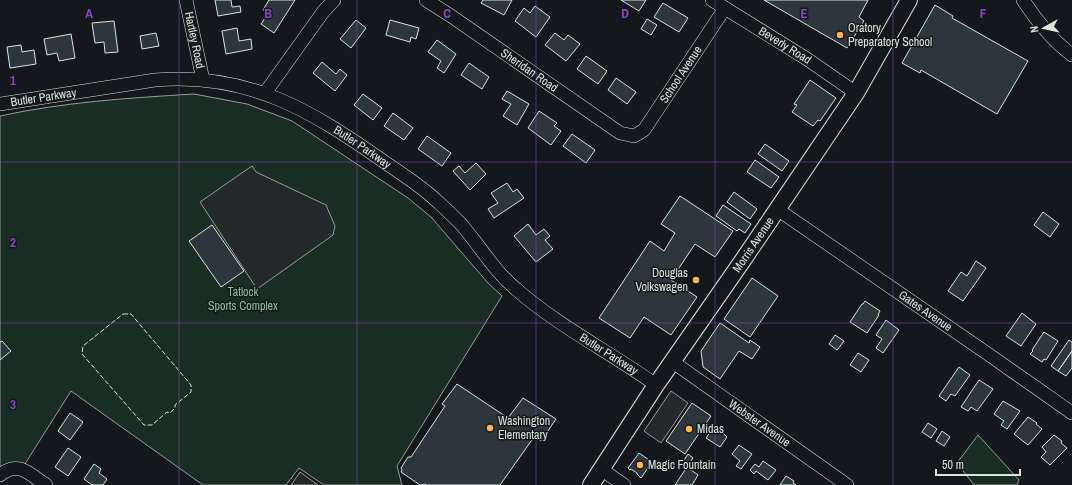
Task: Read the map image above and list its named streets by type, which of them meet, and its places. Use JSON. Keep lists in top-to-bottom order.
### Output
{
  "streets": {
    "main road": ["Morris Avenue"],
    "street": [
      "Hartley Road",
      "Beverly Road",
      "Sheridan Road",
      "School Avenue",
      "Butler Parkway",
      "Gates Avenue",
      "Webster Avenue"
    ]
  },
  "crossings": [
    ["Hartley Road", "Butler Parkway"],
    ["Beverly Road", "School Avenue"],
    ["Beverly Road", "Morris Avenue"],
    ["Sheridan Road", "School Avenue"],
    ["Butler Parkway", "Morris Avenue"],
    ["Morris Avenue", "Gates Avenue"],
    ["Morris Avenue", "Webster Avenue"]
  ],
  "parks": ["Tatlock Sports Complex"],
  "places": [
    "Oratory Preparatory School",
    "Douglas Volkswagen",
    "Washington Elementary",
    "Midas",
    "Magic Fountain"
  ],
  "scale_bar": "50 m",
  "north": "left",
  "grid": {
    "columns": [
      "A",
      "B",
      "C",
      "D",
      "E",
      "F"
    ],
    "rows": ["1", "2", "3"]
  }
}
